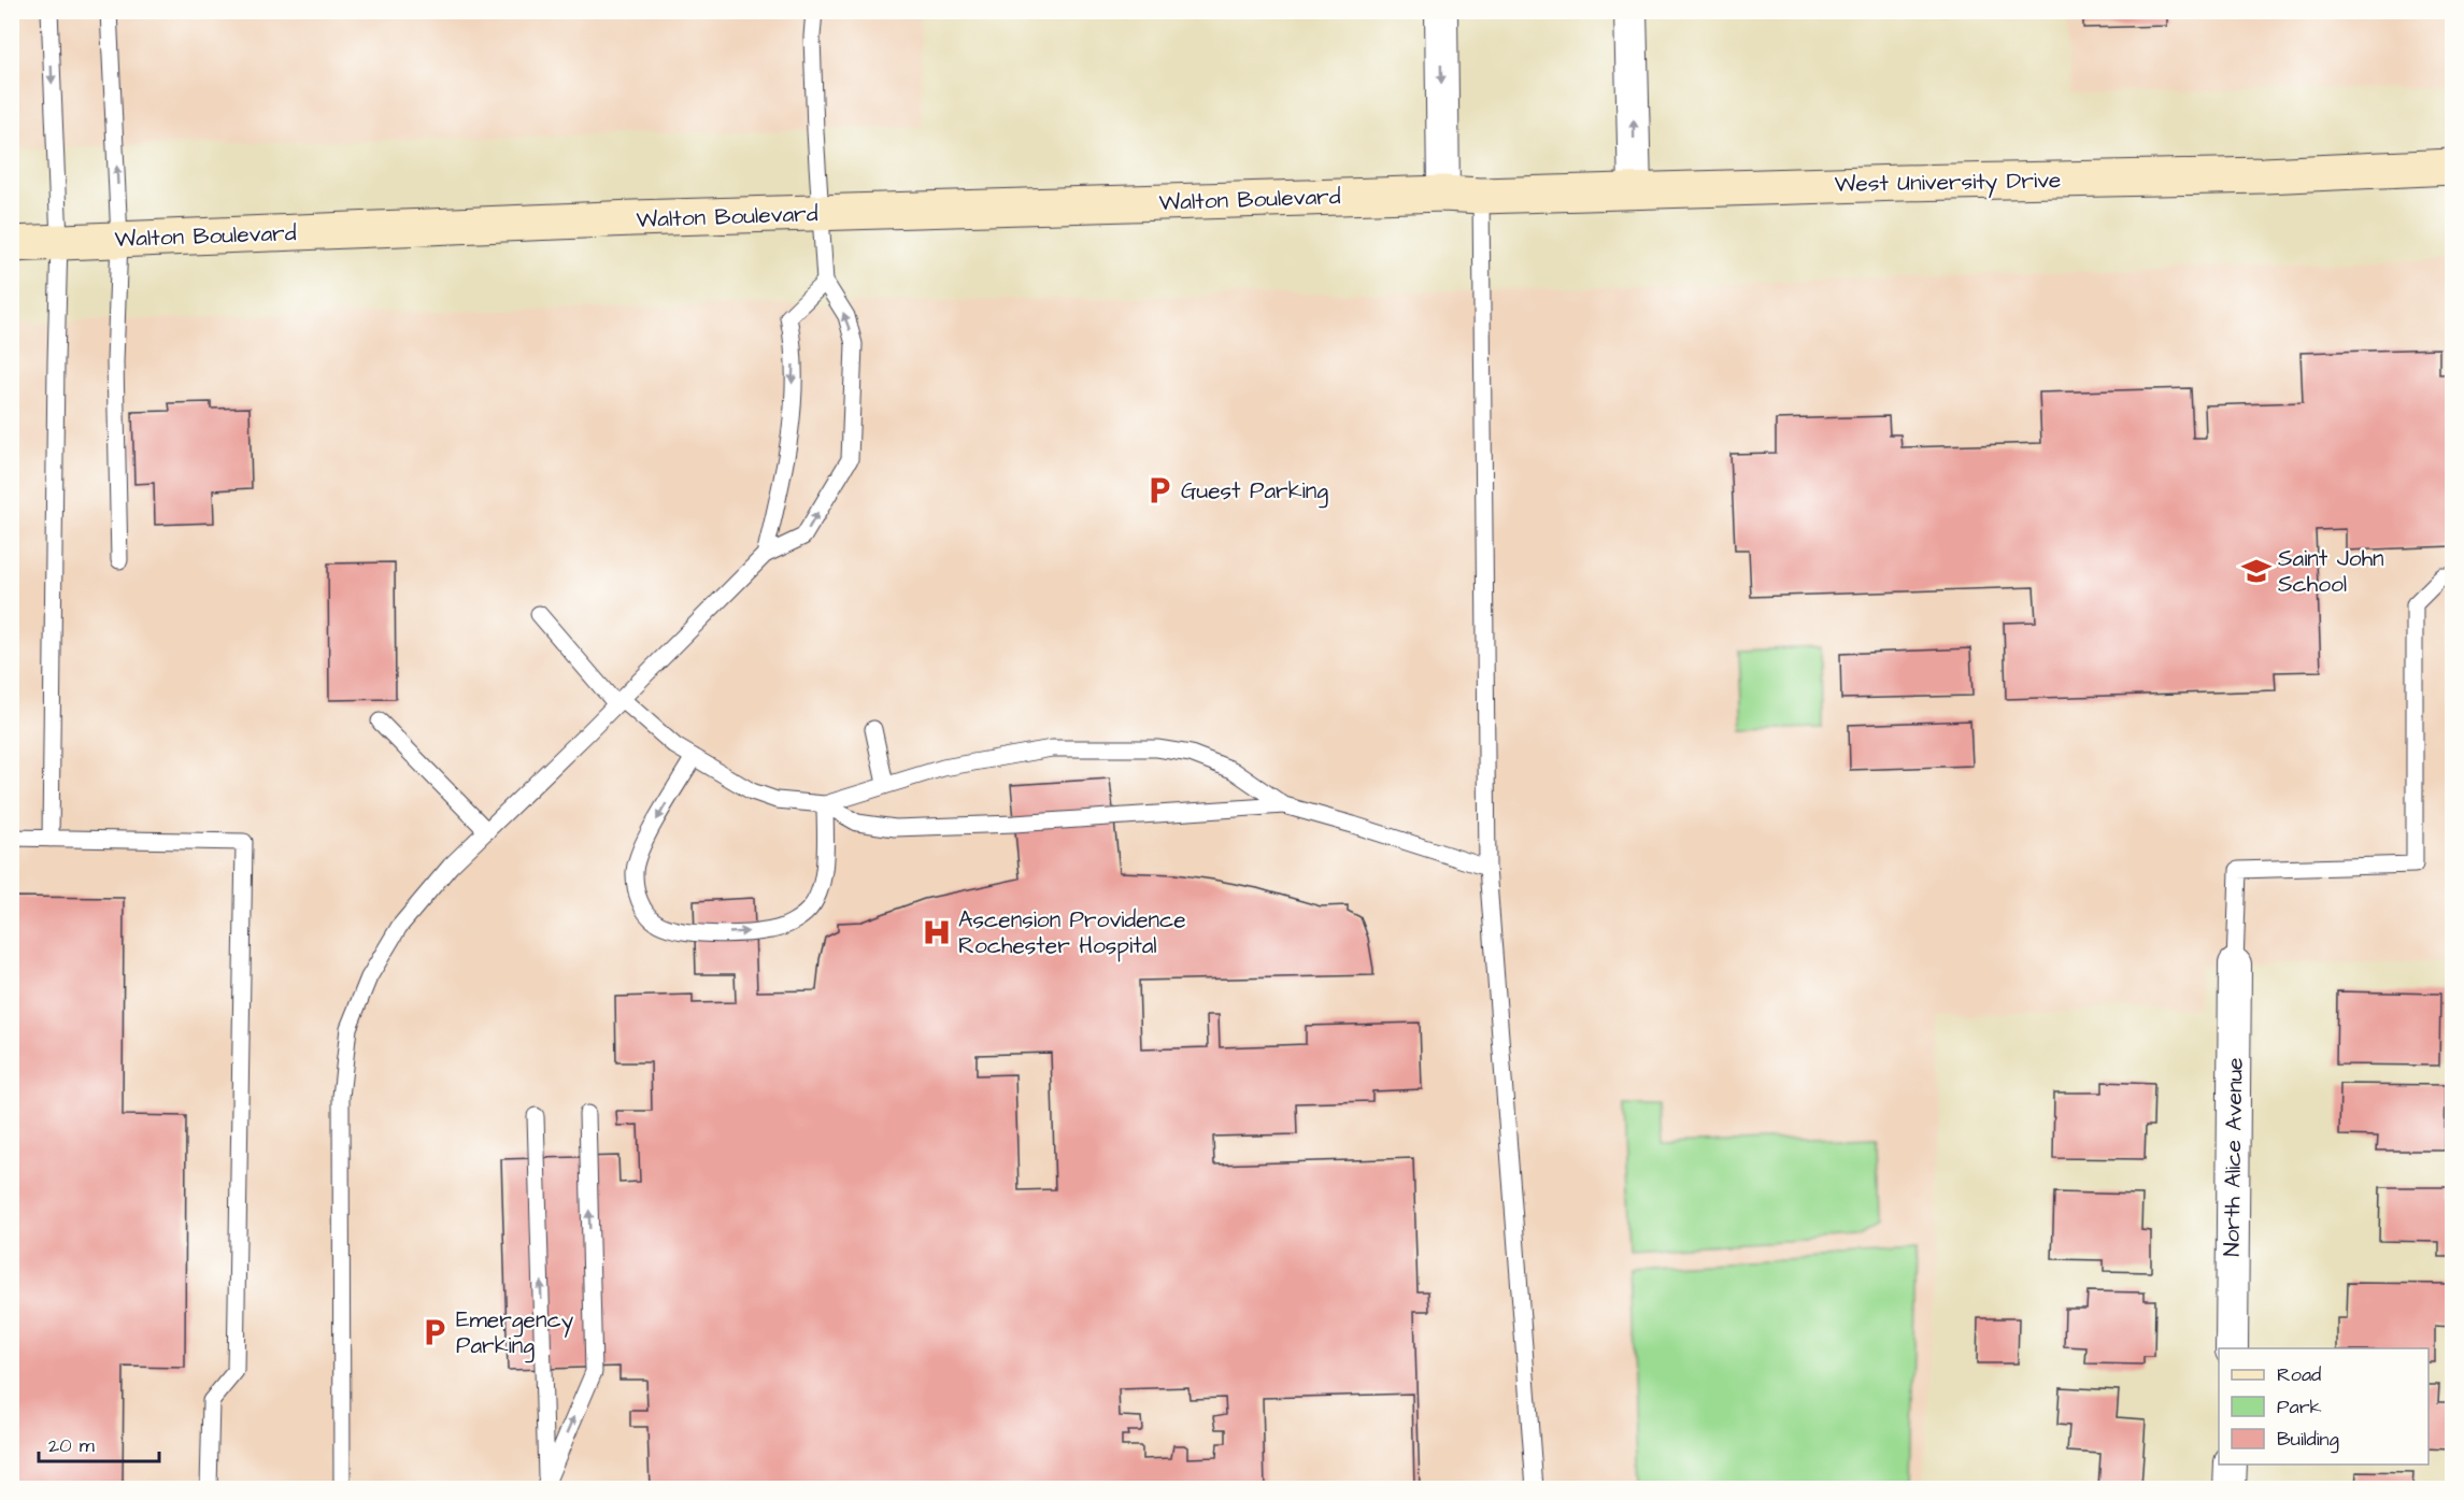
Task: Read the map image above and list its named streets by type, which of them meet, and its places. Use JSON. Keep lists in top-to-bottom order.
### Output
{
  "streets": {
    "main road": ["West University Drive", "Walton Boulevard"],
    "street": ["North Alice Avenue"]
  },
  "crossings": [
    ["West University Drive", "Walton Boulevard"]
  ],
  "places": {
    "parking": ["Guest Parking", "Emergency Parking"],
    "school or university": ["Saint John School"],
    "hospital": ["Ascension Providence Rochester Hospital"]
  },
  "legend": ["Road", "Park", "Building"],
  "scale_bar": "20 m"
}
